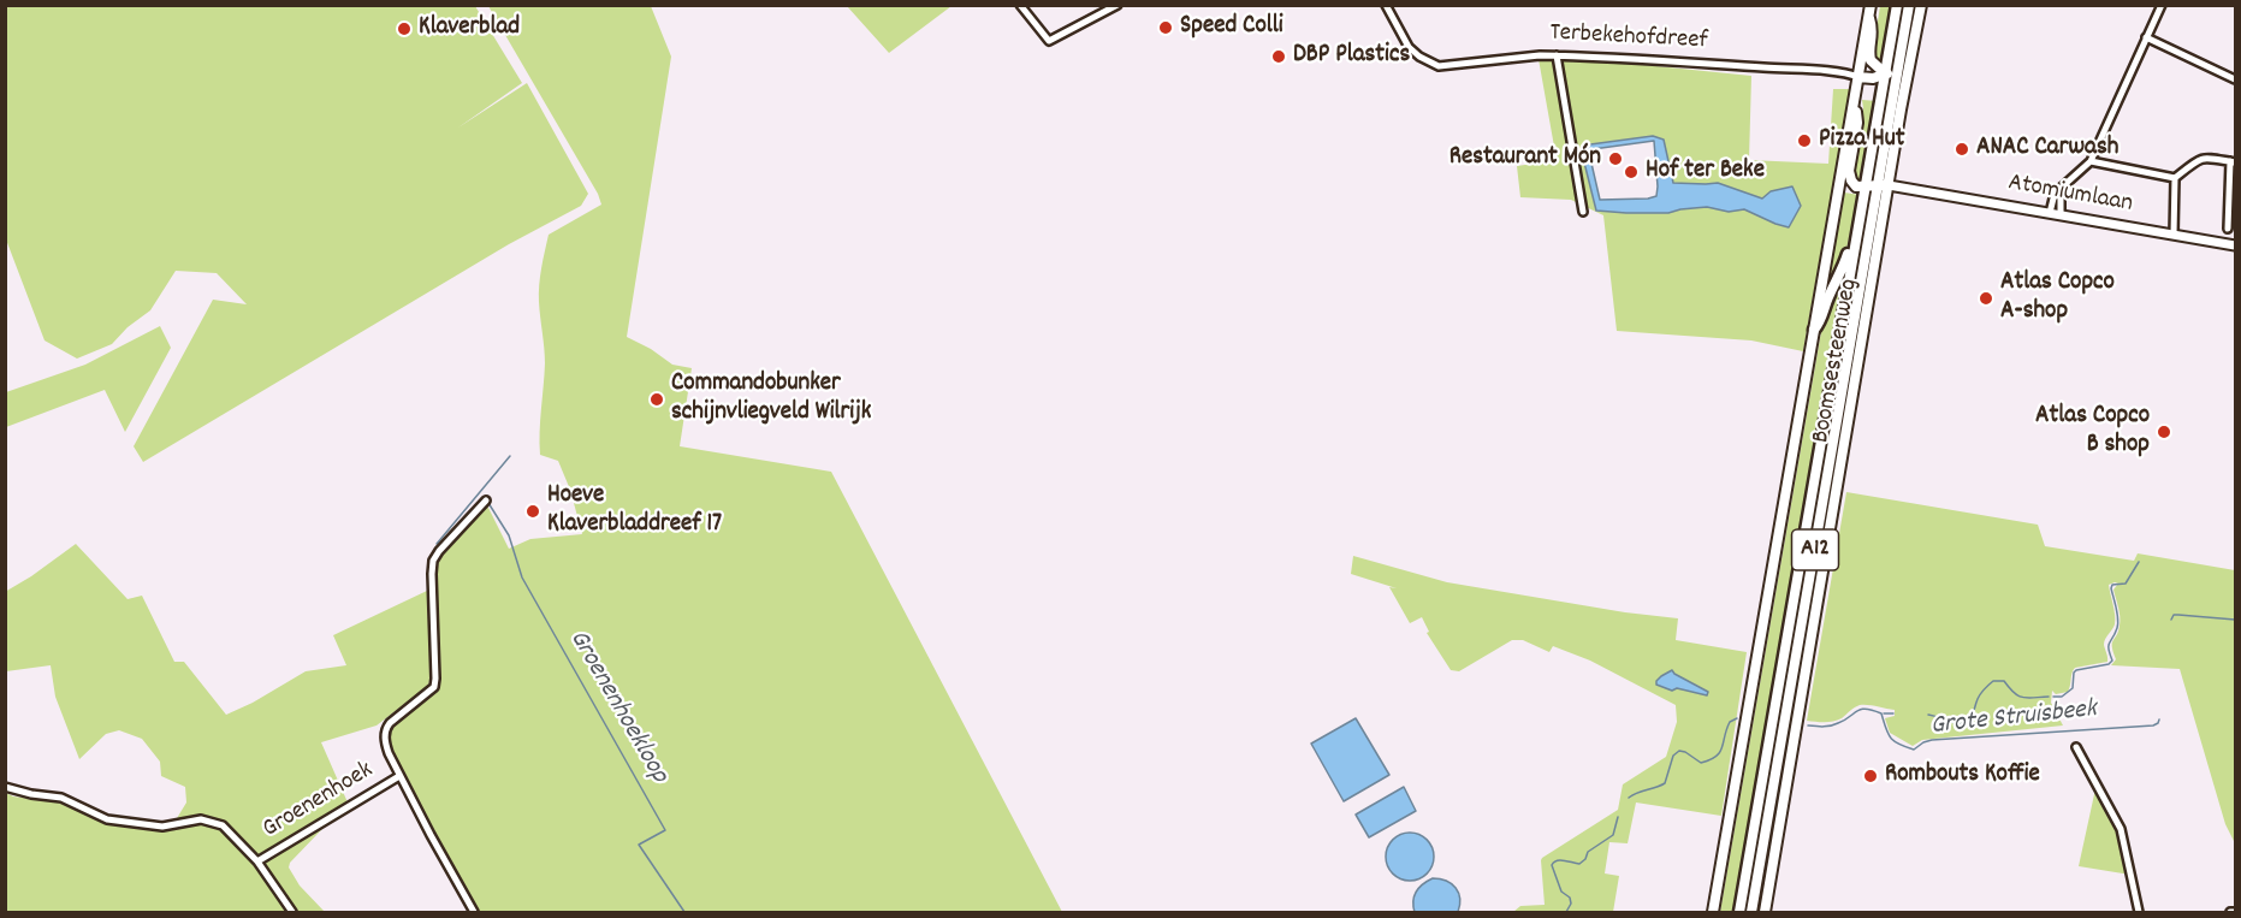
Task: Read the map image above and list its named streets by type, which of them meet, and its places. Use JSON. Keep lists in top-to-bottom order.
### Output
{
  "streets": {
    "highway": ["A12"],
    "main road": ["Terbekehofdreef", "Atomiumlaan", "Boomsesteenweg"],
    "street": ["Groenenhoek"]
  },
  "crossings": [
    ["Terbekehofdreef", "Boomsesteenweg"],
    ["Terbekehofdreef", "A12"],
    ["Atomiumlaan", "Boomsesteenweg"],
    ["Atomiumlaan", "A12"],
    ["Boomsesteenweg", "A12"]
  ],
  "water": ["Groenenhoekloop", "Grote Struisbeek"],
  "places": [
    "Speed Colli",
    "Klaverblad",
    "DBP Plastics",
    "Pizza Hut",
    "ANAC Carwash",
    "Restaurant Món",
    "Hof ter Beke",
    "Atlas Copco A-shop",
    "Commandobunker schijnvliegveld Wilrijk",
    "Atlas Copco B shop",
    "Hoeve Klaverbladdreef 17",
    "Rombouts Koffie"
  ]
}
